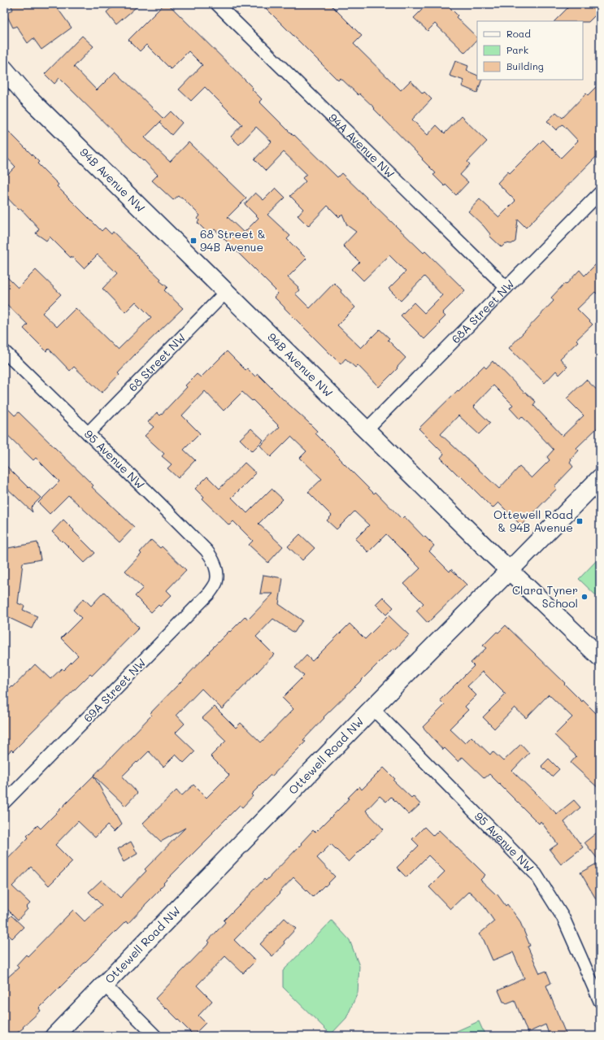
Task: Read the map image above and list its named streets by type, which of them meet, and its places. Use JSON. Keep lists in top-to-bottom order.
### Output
{
  "streets": {
    "street": [
      "94A Avenue NW",
      "94B Avenue NW",
      "68A Street NW",
      "68 Street NW",
      "95 Avenue NW",
      "69A Street NW",
      "Ottewell Road NW"
    ]
  },
  "crossings": [
    ["94A Avenue NW", "68A Street NW"],
    ["94B Avenue NW", "68A Street NW"],
    ["94B Avenue NW", "68 Street NW"],
    ["94B Avenue NW", "Ottewell Road NW"],
    ["68 Street NW", "95 Avenue NW"],
    ["95 Avenue NW", "69A Street NW"],
    ["95 Avenue NW", "Ottewell Road NW"]
  ],
  "places": {
    "transit": ["68 Street & 94B Avenue", "Ottewell Road & 94B Avenue"],
    "other": ["Clara Tyner School"]
  },
  "legend": ["Road", "Park", "Building"]
}
